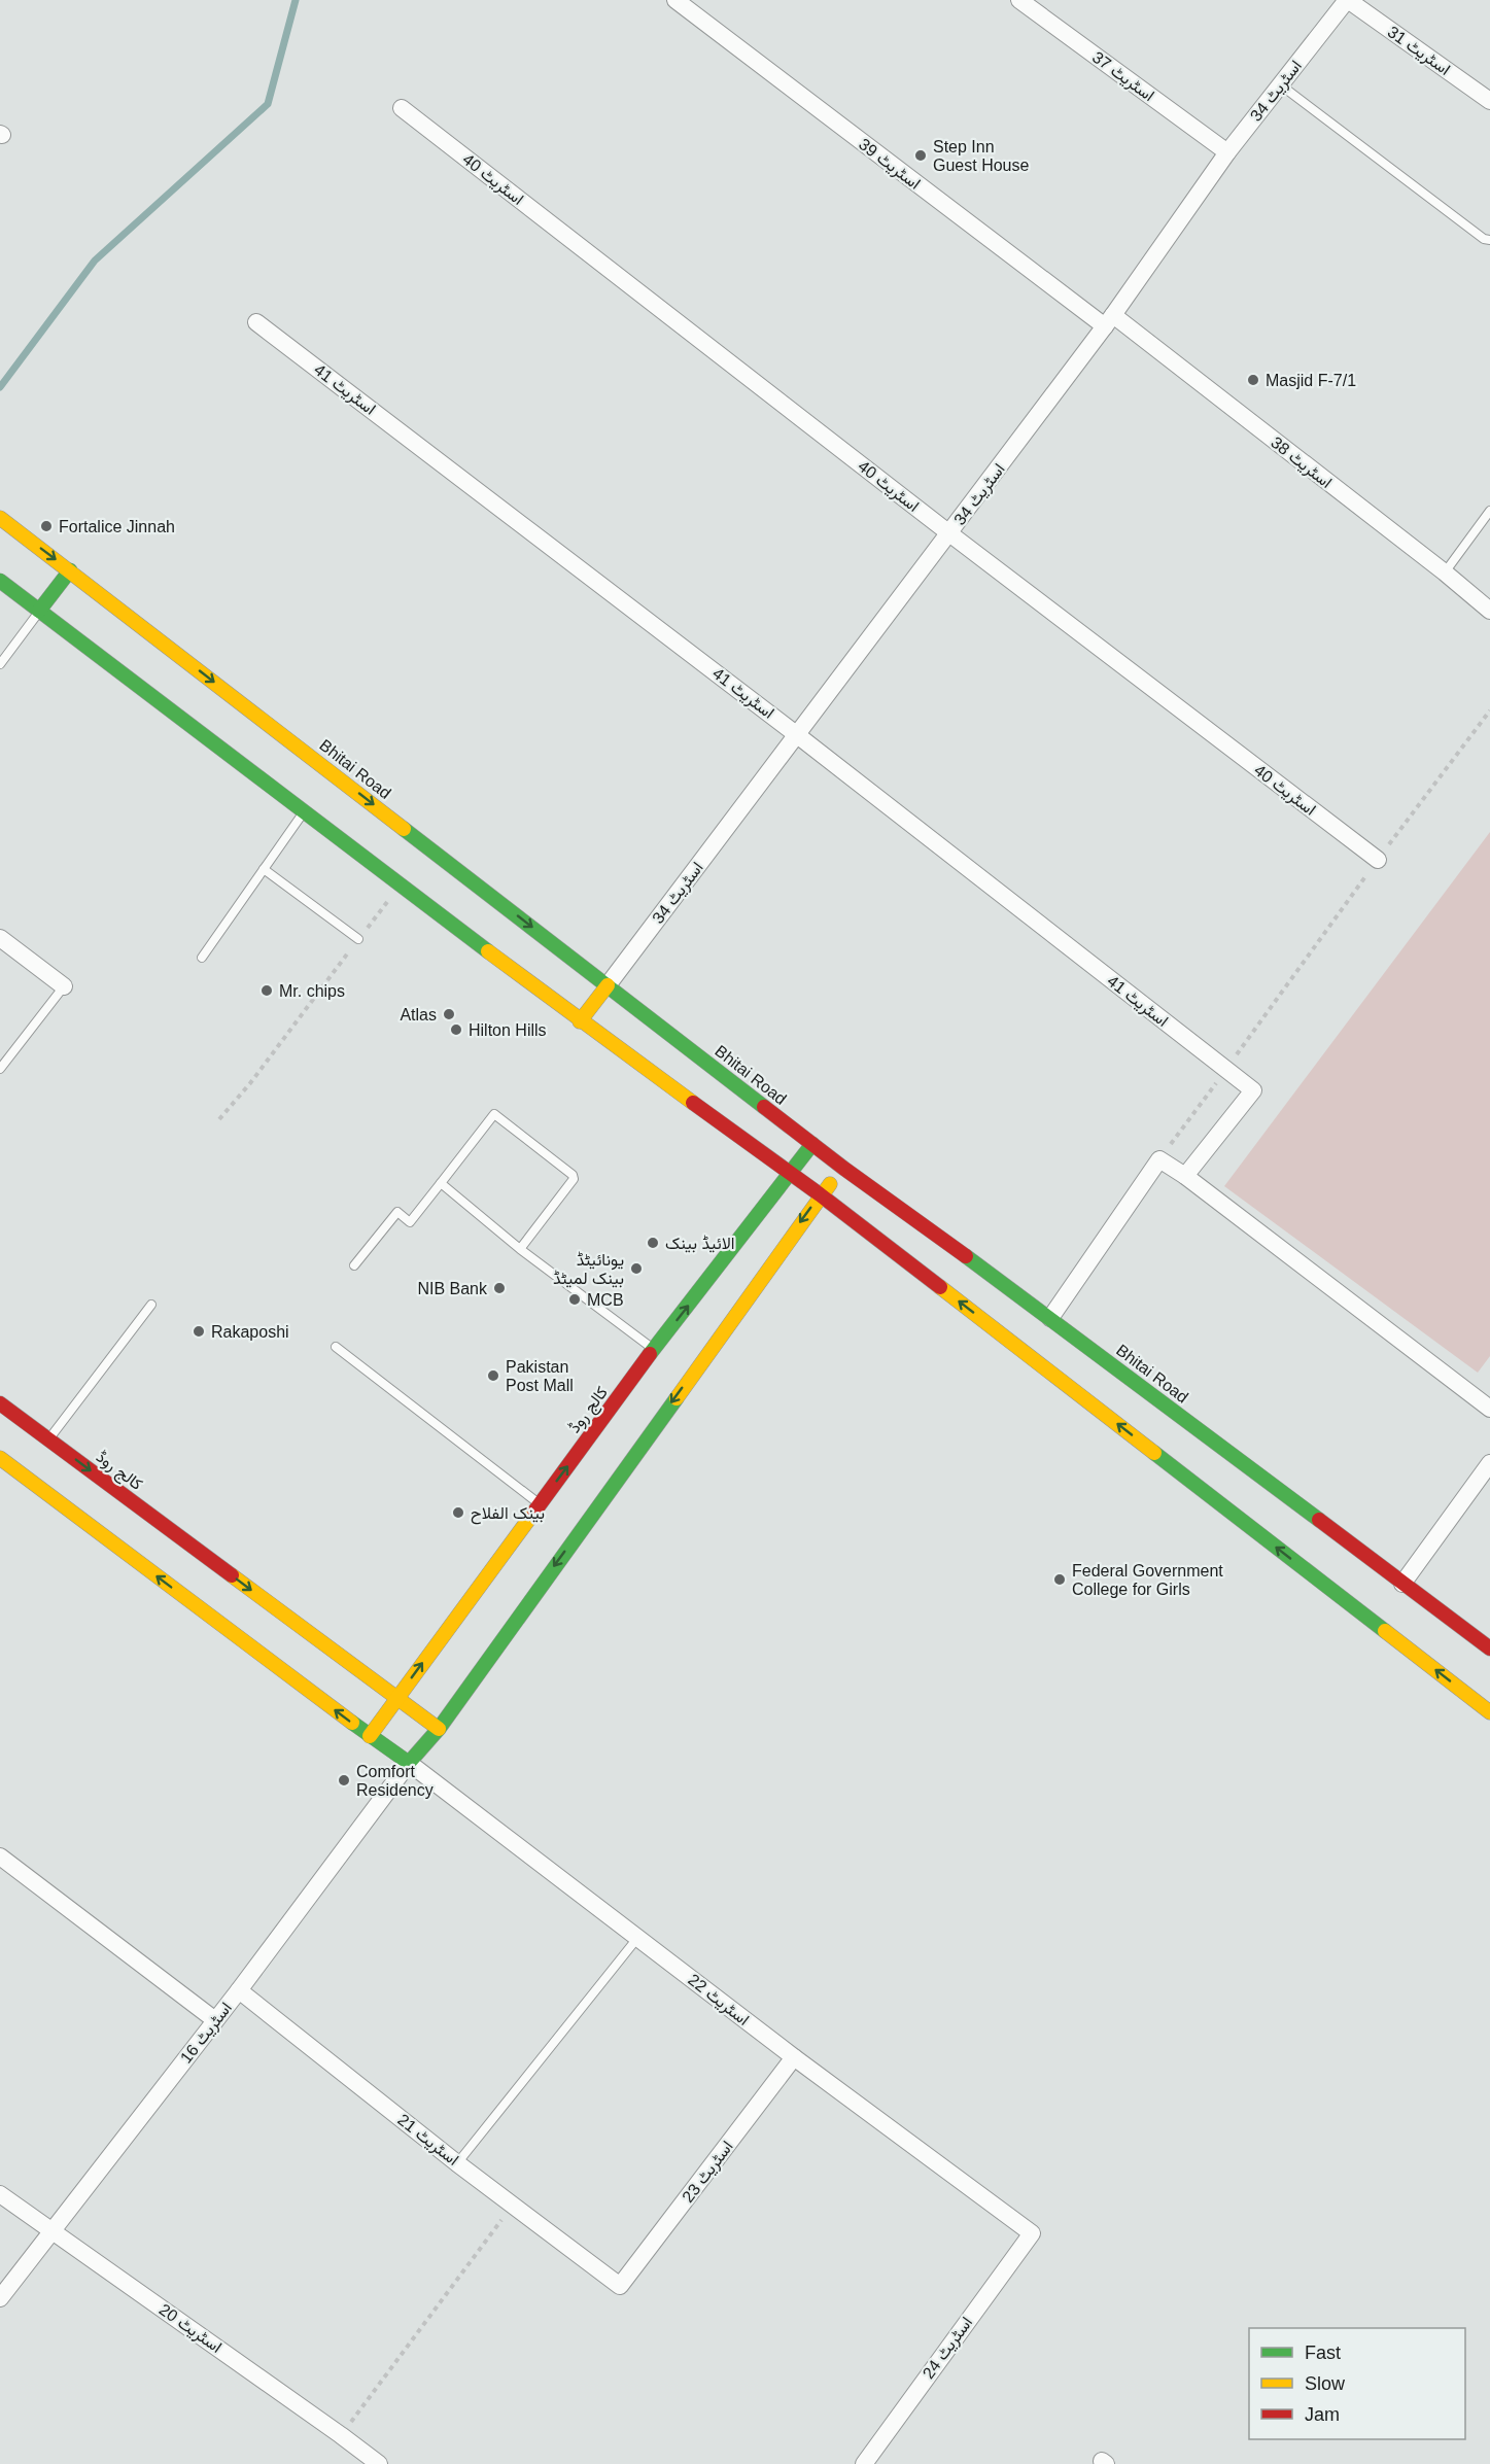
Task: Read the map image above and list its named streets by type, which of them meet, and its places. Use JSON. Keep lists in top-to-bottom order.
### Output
{
  "streets": {
    "street": [
      "اسٹریٹ 31",
      "اسٹریٹ 37",
      "اسٹریٹ 34",
      "اسٹریٹ 39",
      "اسٹریٹ 40",
      "اسٹریٹ 41",
      "اسٹریٹ 38",
      "Bhitai Road",
      "کالج روڈ",
      "اسٹریٹ 22",
      "اسٹریٹ 16",
      "اسٹریٹ 21",
      "اسٹریٹ 23",
      "اسٹریٹ 20",
      "اسٹریٹ 24"
    ]
  },
  "crossings": [
    ["اسٹریٹ 31", "اسٹریٹ 34"],
    ["اسٹریٹ 37", "اسٹریٹ 34"],
    ["اسٹریٹ 34", "اسٹریٹ 39"],
    ["اسٹریٹ 34", "اسٹریٹ 40"],
    ["اسٹریٹ 34", "اسٹریٹ 41"],
    ["اسٹریٹ 34", "اسٹریٹ 38"],
    ["اسٹریٹ 34", "Bhitai Road"],
    ["اسٹریٹ 39", "اسٹریٹ 38"],
    ["Bhitai Road", "کالج روڈ"],
    ["اسٹریٹ 22", "اسٹریٹ 16"],
    ["اسٹریٹ 22", "اسٹریٹ 23"],
    ["اسٹریٹ 22", "اسٹریٹ 24"],
    ["اسٹریٹ 16", "اسٹریٹ 21"],
    ["اسٹریٹ 16", "اسٹریٹ 20"],
    ["اسٹریٹ 21", "اسٹریٹ 23"]
  ],
  "places": [
    "Step Inn Guest House",
    "Masjid F-7/1",
    "Fortalice Jinnah",
    "Mr. chips",
    "Atlas",
    "Hilton Hills",
    "الائیڈ بینک",
    "یونائیٹڈ بینک لمیٹڈ",
    "NIB Bank",
    "MCB",
    "Rakaposhi",
    "Pakistan Post Mall",
    "بینک الفلاح",
    "Federal Government College for Girls",
    "Comfort Residency"
  ],
  "legend": ["Fast", "Slow", "Jam"]
}
